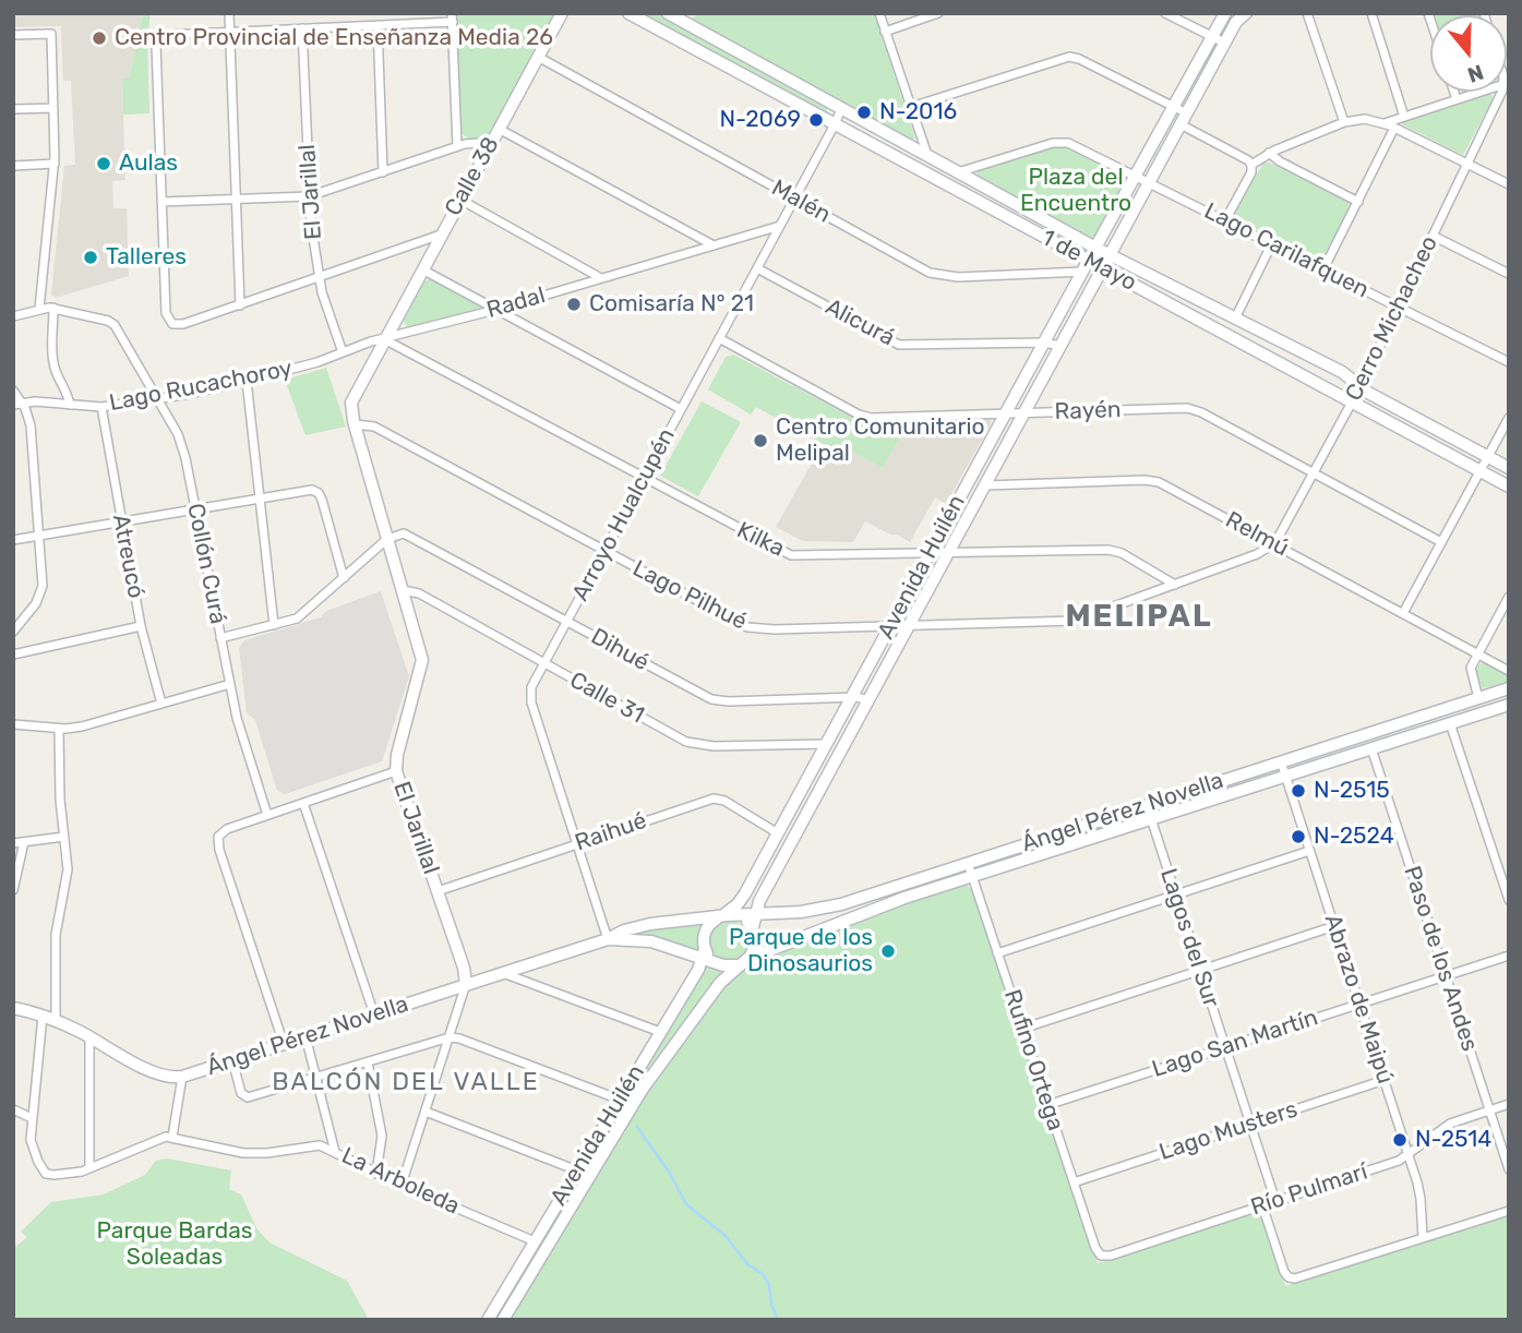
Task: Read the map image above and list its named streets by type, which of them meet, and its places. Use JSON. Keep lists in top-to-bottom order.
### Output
{
  "streets": {
    "main road": [
      "Calle 38",
      "El Jarillal",
      "1 de Mayo",
      "Avenida Huilén",
      "Ángel Pérez Novella"
    ],
    "street": [
      "Malén",
      "Lago Carilafquen",
      "Radal",
      "Cerro Michacheo",
      "Alicurá",
      "Lago Rucachoroy",
      "Rayén",
      "Arroyo Hualcupén",
      "Relmú",
      "Kilka",
      "Atreucó",
      "Collón Curá",
      "Lago Pilhué",
      "Dihué",
      "Calle 31",
      "Raihué",
      "Lagos del Sur",
      "Paso de los Andes",
      "Abrazo de Maipú",
      "Lago San Martín",
      "Rufino Ortega",
      "Lago Musters",
      "La Arboleda",
      "Río Pulmarí"
    ]
  },
  "crossings": [
    ["Calle 38", "El Jarillal"],
    ["Calle 38", "Malén"],
    ["Calle 38", "Radal"],
    ["Calle 38", "Lago Rucachoroy"],
    ["Calle 38", "Kilka"],
    ["El Jarillal", "Radal"],
    ["El Jarillal", "Lago Rucachoroy"],
    ["El Jarillal", "Kilka"],
    ["El Jarillal", "Lago Pilhué"],
    ["El Jarillal", "Dihué"],
    ["El Jarillal", "Calle 31"],
    ["El Jarillal", "Ángel Pérez Novella"],
    ["El Jarillal", "Raihué"],
    ["Malén", "1 de Mayo"],
    ["Malén", "Arroyo Hualcupén"],
    ["Malén", "Avenida Huilén"],
    ["Lago Carilafquen", "1 de Mayo"],
    ["Lago Carilafquen", "Cerro Michacheo"],
    ["Lago Carilafquen", "Avenida Huilén"],
    ["1 de Mayo", "Cerro Michacheo"],
    ["1 de Mayo", "Arroyo Hualcupén"],
    ["1 de Mayo", "Avenida Huilén"],
    ["Radal", "Lago Rucachoroy"],
    ["Radal", "Arroyo Hualcupén"],
    ["Radal", "Kilka"],
    ["Cerro Michacheo", "Rayén"],
    ["Cerro Michacheo", "Relmú"],
    ["Cerro Michacheo", "Lago Pilhué"],
    ["Alicurá", "Arroyo Hualcupén"],
    ["Alicurá", "Avenida Huilén"],
    ["Lago Rucachoroy", "Kilka"],
    ["Lago Rucachoroy", "Atreucó"],
    ["Lago Rucachoroy", "Collón Curá"],
    ["Rayén", "Arroyo Hualcupén"],
    ["Rayén", "Avenida Huilén"],
    ["Arroyo Hualcupén", "Kilka"],
    ["Arroyo Hualcupén", "Lago Pilhué"],
    ["Arroyo Hualcupén", "Dihué"],
    ["Arroyo Hualcupén", "Calle 31"],
    ["Arroyo Hualcupén", "Ángel Pérez Novella"],
    ["Arroyo Hualcupén", "Raihué"],
    ["Relmú", "Avenida Huilén"],
    ["Relmú", "Lago Pilhué"],
    ["Kilka", "Avenida Huilén"],
    ["Kilka", "Lago Pilhué"],
    ["Avenida Huilén", "Lago Pilhué"],
    ["Avenida Huilén", "Dihué"],
    ["Avenida Huilén", "Calle 31"],
    ["Avenida Huilén", "Ángel Pérez Novella"],
    ["Avenida Huilén", "Raihué"],
    ["Avenida Huilén", "La Arboleda"],
    ["Ángel Pérez Novella", "Lagos del Sur"],
    ["Ángel Pérez Novella", "Paso de los Andes"],
    ["Ángel Pérez Novella", "Abrazo de Maipú"],
    ["Ángel Pérez Novella", "Rufino Ortega"],
    ["Lagos del Sur", "Lago San Martín"],
    ["Lagos del Sur", "Lago Musters"],
    ["Lagos del Sur", "Río Pulmarí"],
    ["Paso de los Andes", "Lago San Martín"],
    ["Paso de los Andes", "Río Pulmarí"],
    ["Abrazo de Maipú", "Lago San Martín"],
    ["Abrazo de Maipú", "Lago Musters"],
    ["Abrazo de Maipú", "Río Pulmarí"],
    ["Lago San Martín", "Rufino Ortega"],
    ["Rufino Ortega", "Lago Musters"],
    ["Rufino Ortega", "Río Pulmarí"]
  ],
  "districts": ["MELIPAL", "BALCÓN DEL VALLE"],
  "parks": ["Plaza del Encuentro", "Parque Bardas Soleadas"],
  "places": [
    "Centro Provincial de Enseñanza Media 26",
    "N-2016",
    "N-2069",
    "Aulas",
    "Talleres",
    "Comisaría N° 21",
    "Centro Comunitario Melipal",
    "N-2515",
    "N-2524",
    "Parque de los Dinosaurios",
    "N-2514"
  ],
  "north": "bottom"
}
